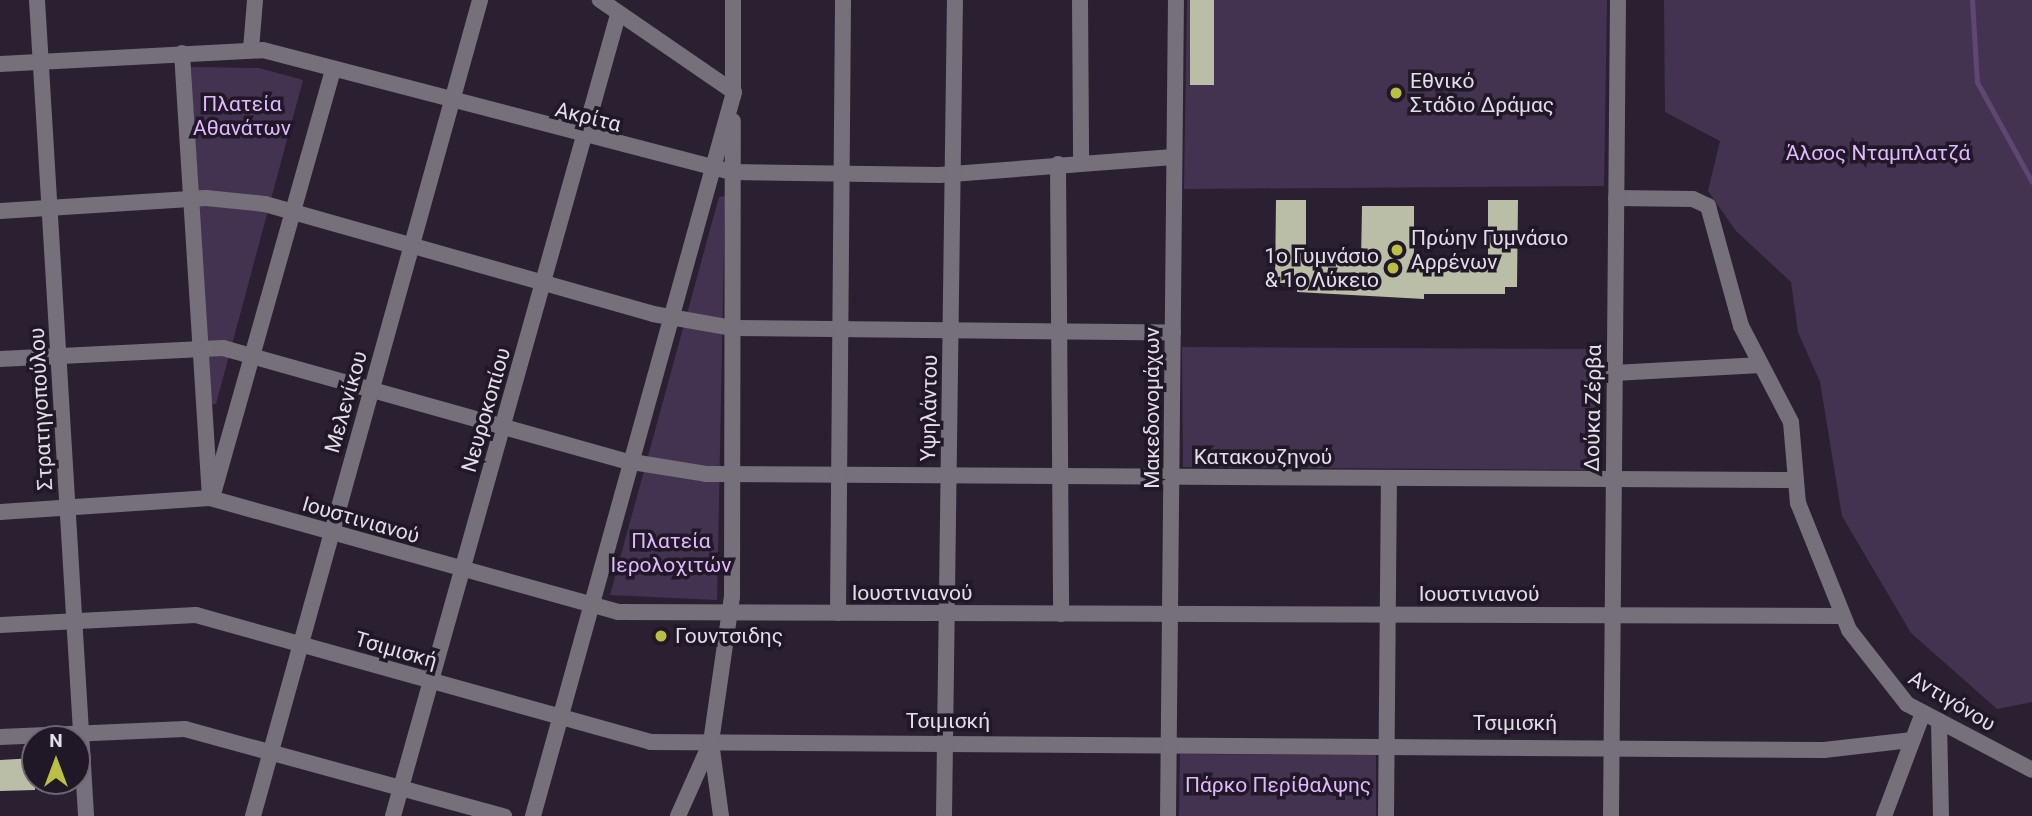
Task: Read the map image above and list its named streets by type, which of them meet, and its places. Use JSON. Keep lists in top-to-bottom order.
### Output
{
  "streets": {
    "street": [
      "Ακρίτα",
      "Μελενίκου",
      "Υψηλάντου",
      "Μακεδονομάχων",
      "Δούκα Ζέρβα",
      "Στρατηγοπούλου",
      "Νευροκοπίου",
      "Κατακουζηνού",
      "Ιουστινιανού",
      "Τσιμισκή",
      "Αντιγόνου"
    ]
  },
  "crossings": [
    ["Ακρίτα", "Μελενίκου"],
    ["Ακρίτα", "Υψηλάντου"],
    ["Ακρίτα", "Μακεδονομάχων"],
    ["Ακρίτα", "Στρατηγοπούλου"],
    ["Ακρίτα", "Νευροκοπίου"],
    ["Μελενίκου", "Κατακουζηνού"],
    ["Μελενίκου", "Ιουστινιανού"],
    ["Μελενίκου", "Τσιμισκή"],
    ["Υψηλάντου", "Κατακουζηνού"],
    ["Υψηλάντου", "Ιουστινιανού"],
    ["Υψηλάντου", "Τσιμισκή"],
    ["Μακεδονομάχων", "Κατακουζηνού"],
    ["Μακεδονομάχων", "Ιουστινιανού"],
    ["Μακεδονομάχων", "Τσιμισκή"],
    ["Δούκα Ζέρβα", "Κατακουζηνού"],
    ["Δούκα Ζέρβα", "Ιουστινιανού"],
    ["Δούκα Ζέρβα", "Τσιμισκή"],
    ["Δούκα Ζέρβα", "Αντιγόνου"],
    ["Στρατηγοπούλου", "Κατακουζηνού"],
    ["Στρατηγοπούλου", "Ιουστινιανού"],
    ["Στρατηγοπούλου", "Τσιμισκή"],
    ["Νευροκοπίου", "Κατακουζηνού"],
    ["Νευροκοπίου", "Ιουστινιανού"],
    ["Νευροκοπίου", "Τσιμισκή"],
    ["Κατακουζηνού", "Αντιγόνου"],
    ["Ιουστινιανού", "Αντιγόνου"]
  ],
  "parks": [
    "Πλατεία Αθανάτων",
    "Άλσος Νταμπλατζά",
    "Πλατεία Ιερολοχιτών",
    "Πάρκο Περίθαλψης"
  ],
  "places": [
    "Εθνικό Στάδιο Δράμας",
    "Πρώην Γυμνάσιο Αρρένων",
    "1o Γυμνάσιο & 1ο Λύκειο",
    "Γουντσιδης"
  ],
  "north": "top"
}
